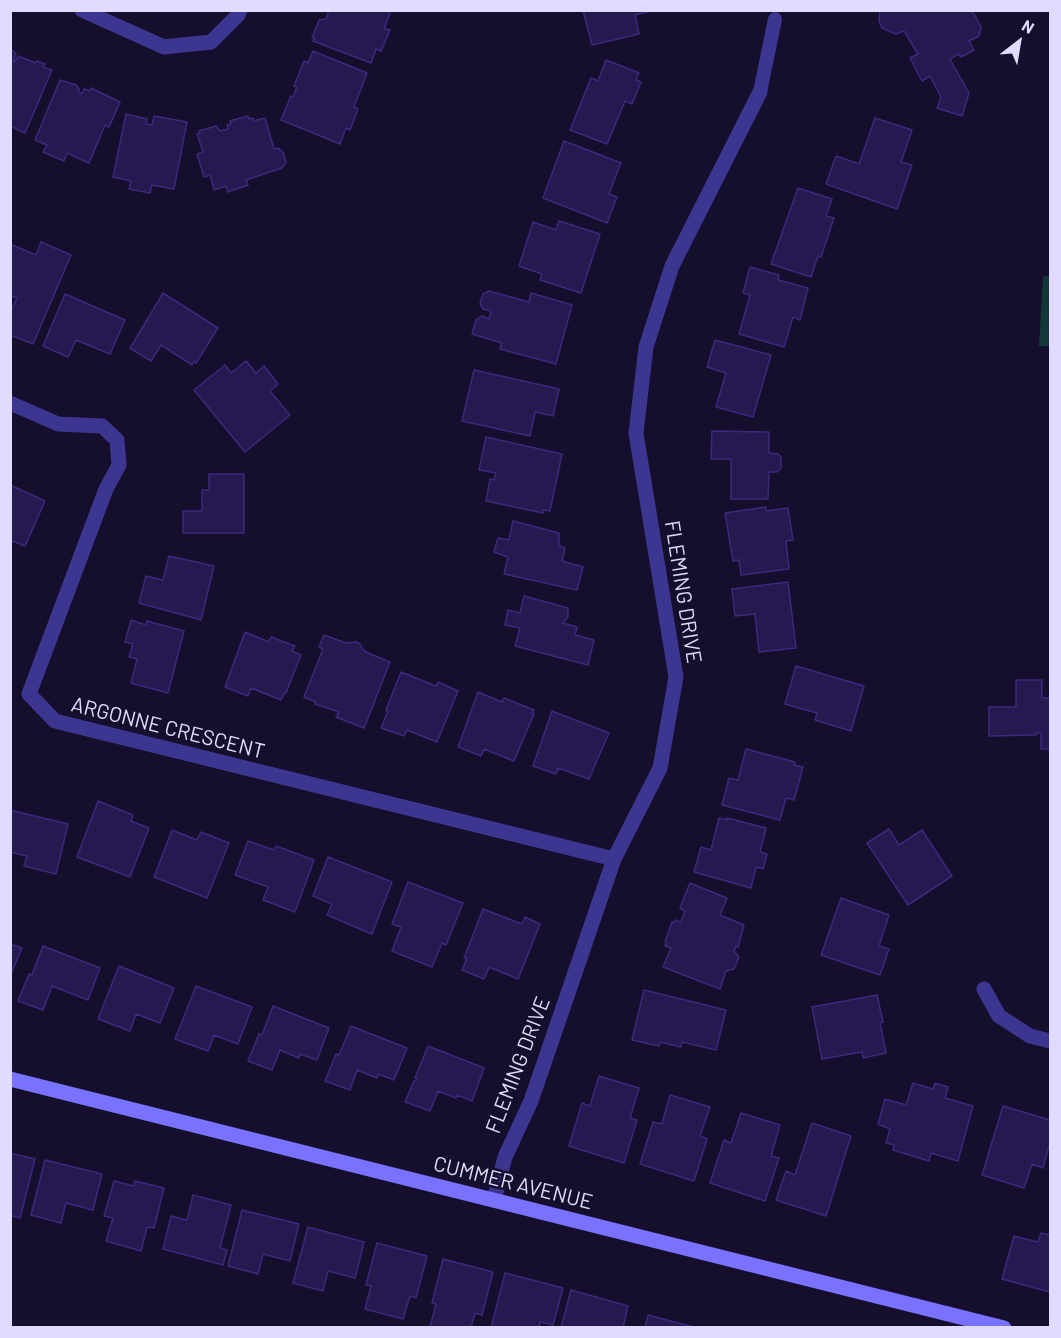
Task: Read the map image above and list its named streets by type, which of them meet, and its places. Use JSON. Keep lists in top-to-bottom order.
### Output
{
  "streets": {
    "street": ["FLEMING DRIVE", "ARGONNE CRESCENT", "CUMMER AVENUE"]
  },
  "crossings": [
    ["FLEMING DRIVE", "ARGONNE CRESCENT"],
    ["FLEMING DRIVE", "CUMMER AVENUE"]
  ],
  "north": "top right"
}
